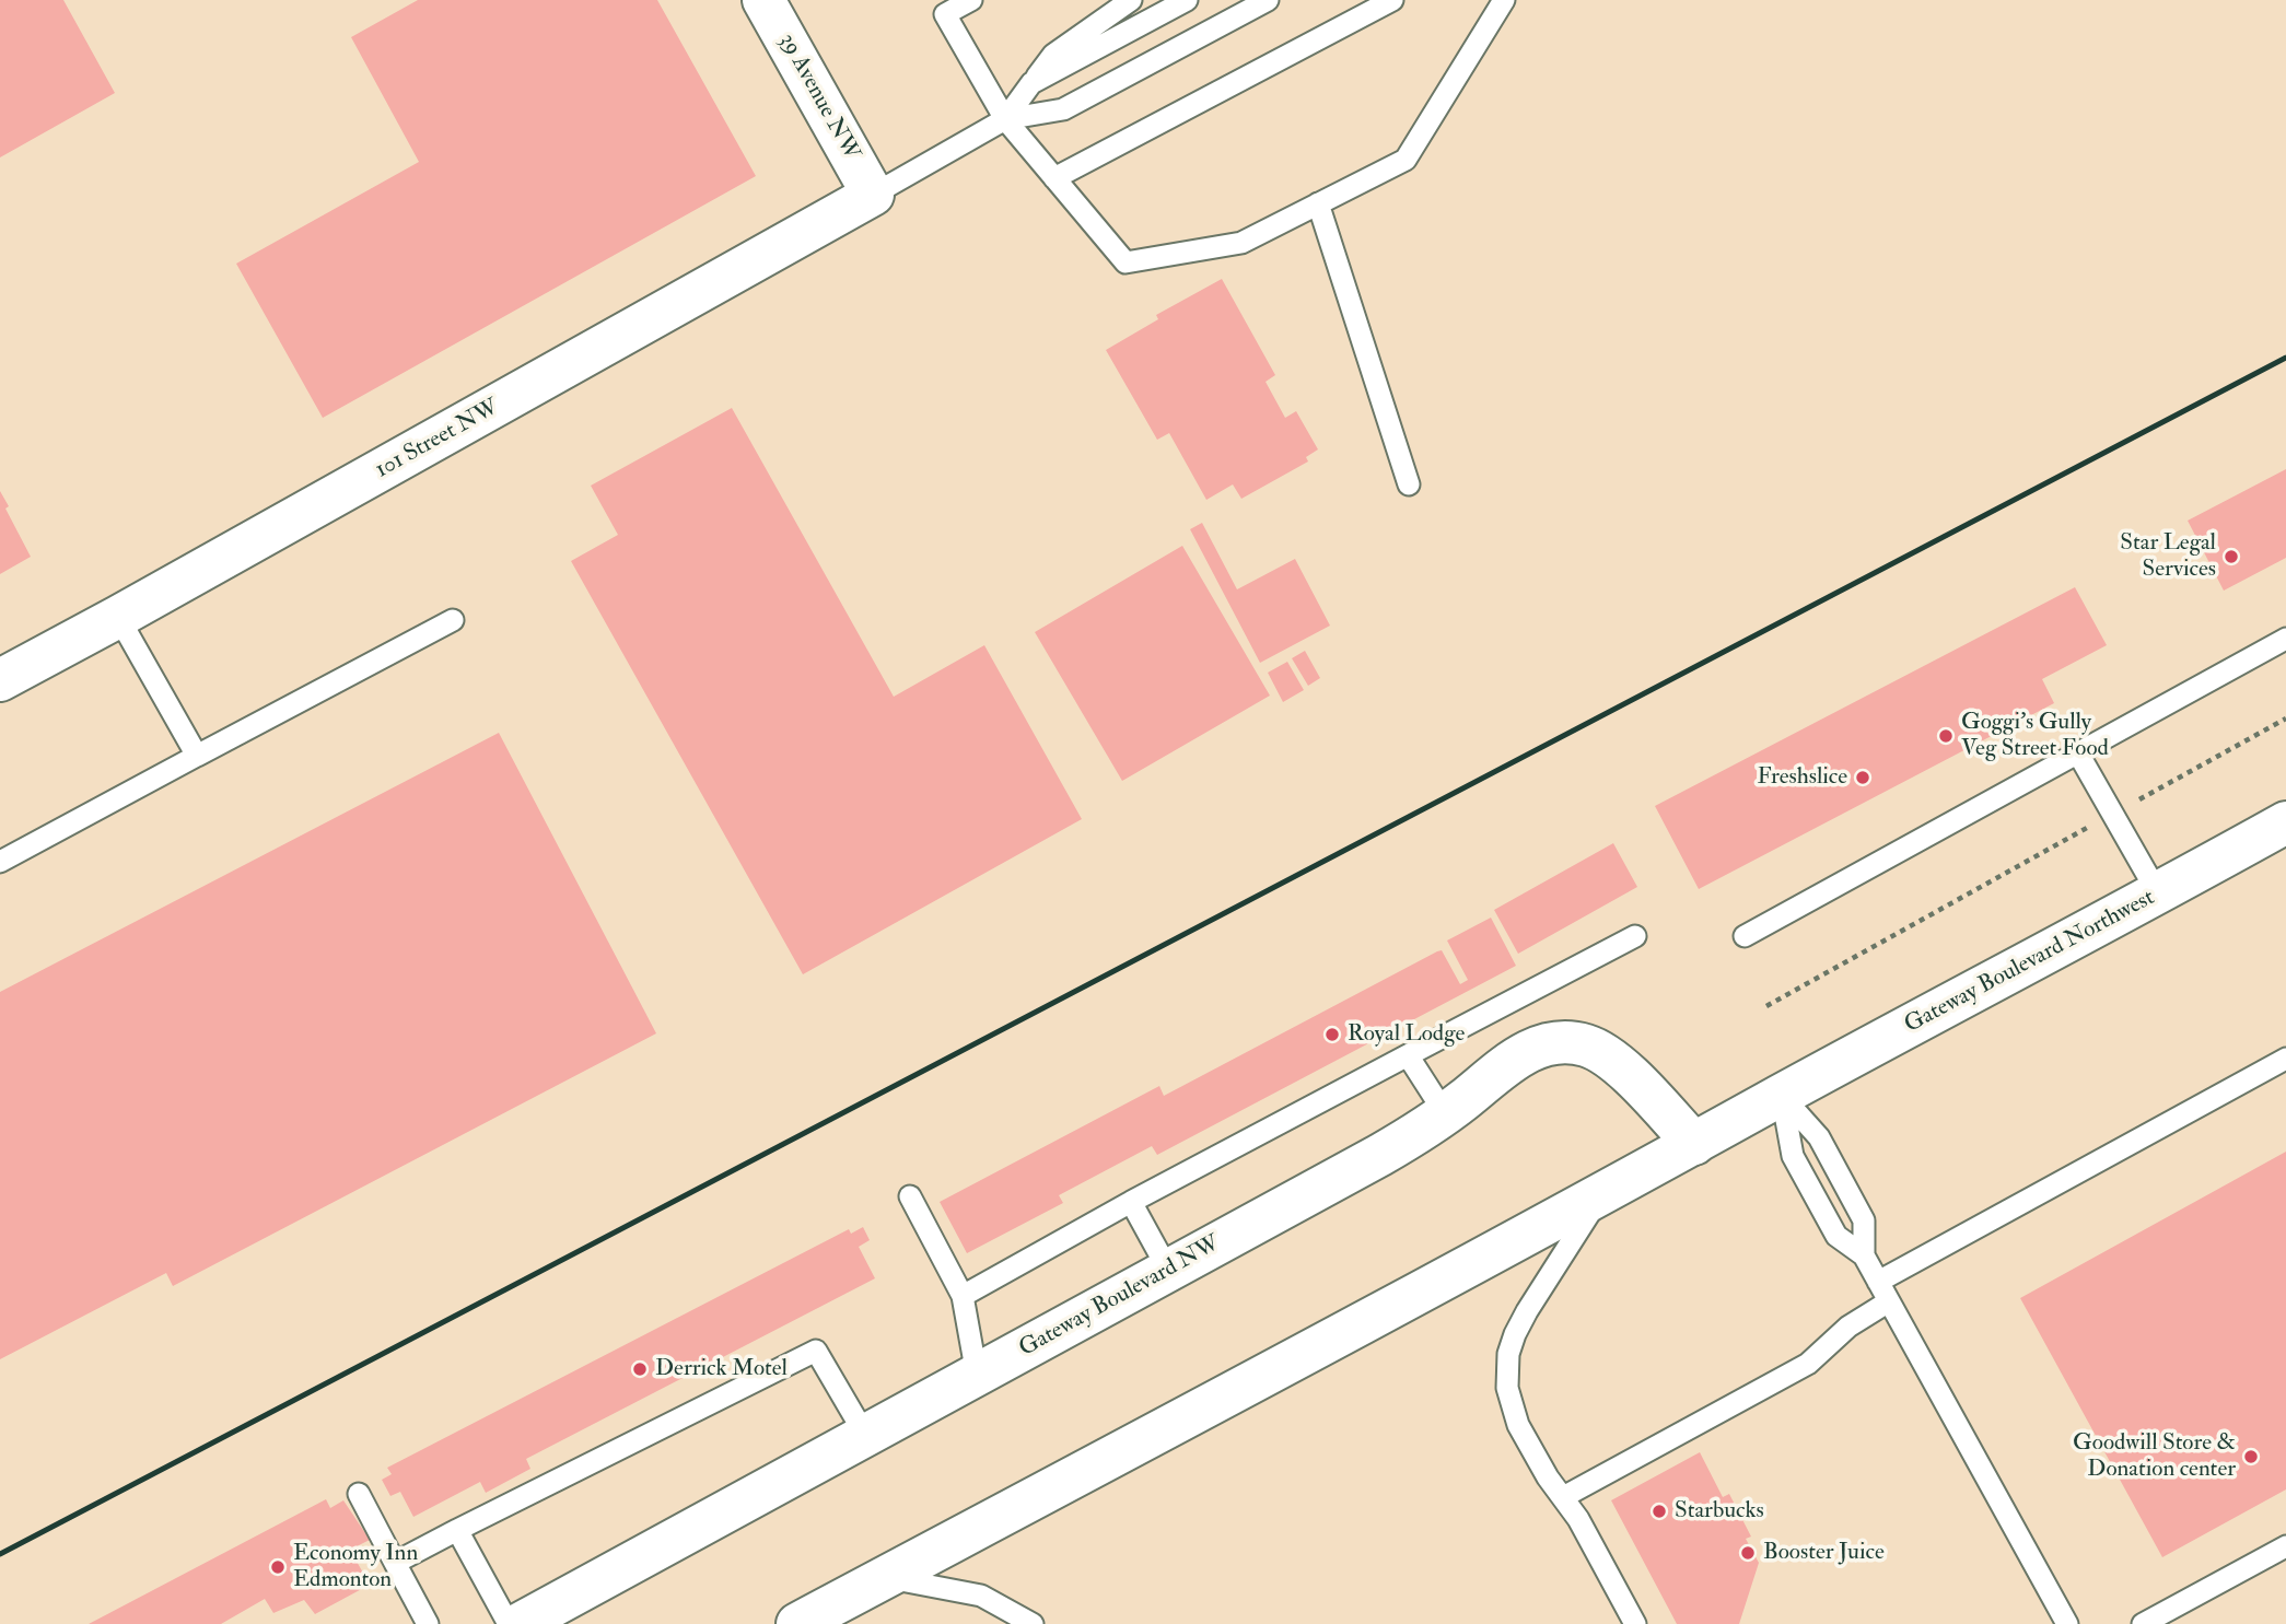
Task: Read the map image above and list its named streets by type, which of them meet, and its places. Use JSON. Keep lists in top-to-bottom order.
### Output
{
  "streets": {
    "main road": [
      "39 Avenue NW",
      "101 Street NW",
      "Gateway Boulevard Northwest",
      "Gateway Boulevard NW"
    ]
  },
  "crossings": [
    ["39 Avenue NW", "101 Street NW"]
  ],
  "places": [
    "Star Legal Services",
    "Goggi's Gully Veg Street Food",
    "Freshslice",
    "Royal Lodge",
    "Derrick Motel",
    "Goodwill Store & Donation center",
    "Starbucks",
    "Booster Juice",
    "Economy Inn Edmonton"
  ]
}
